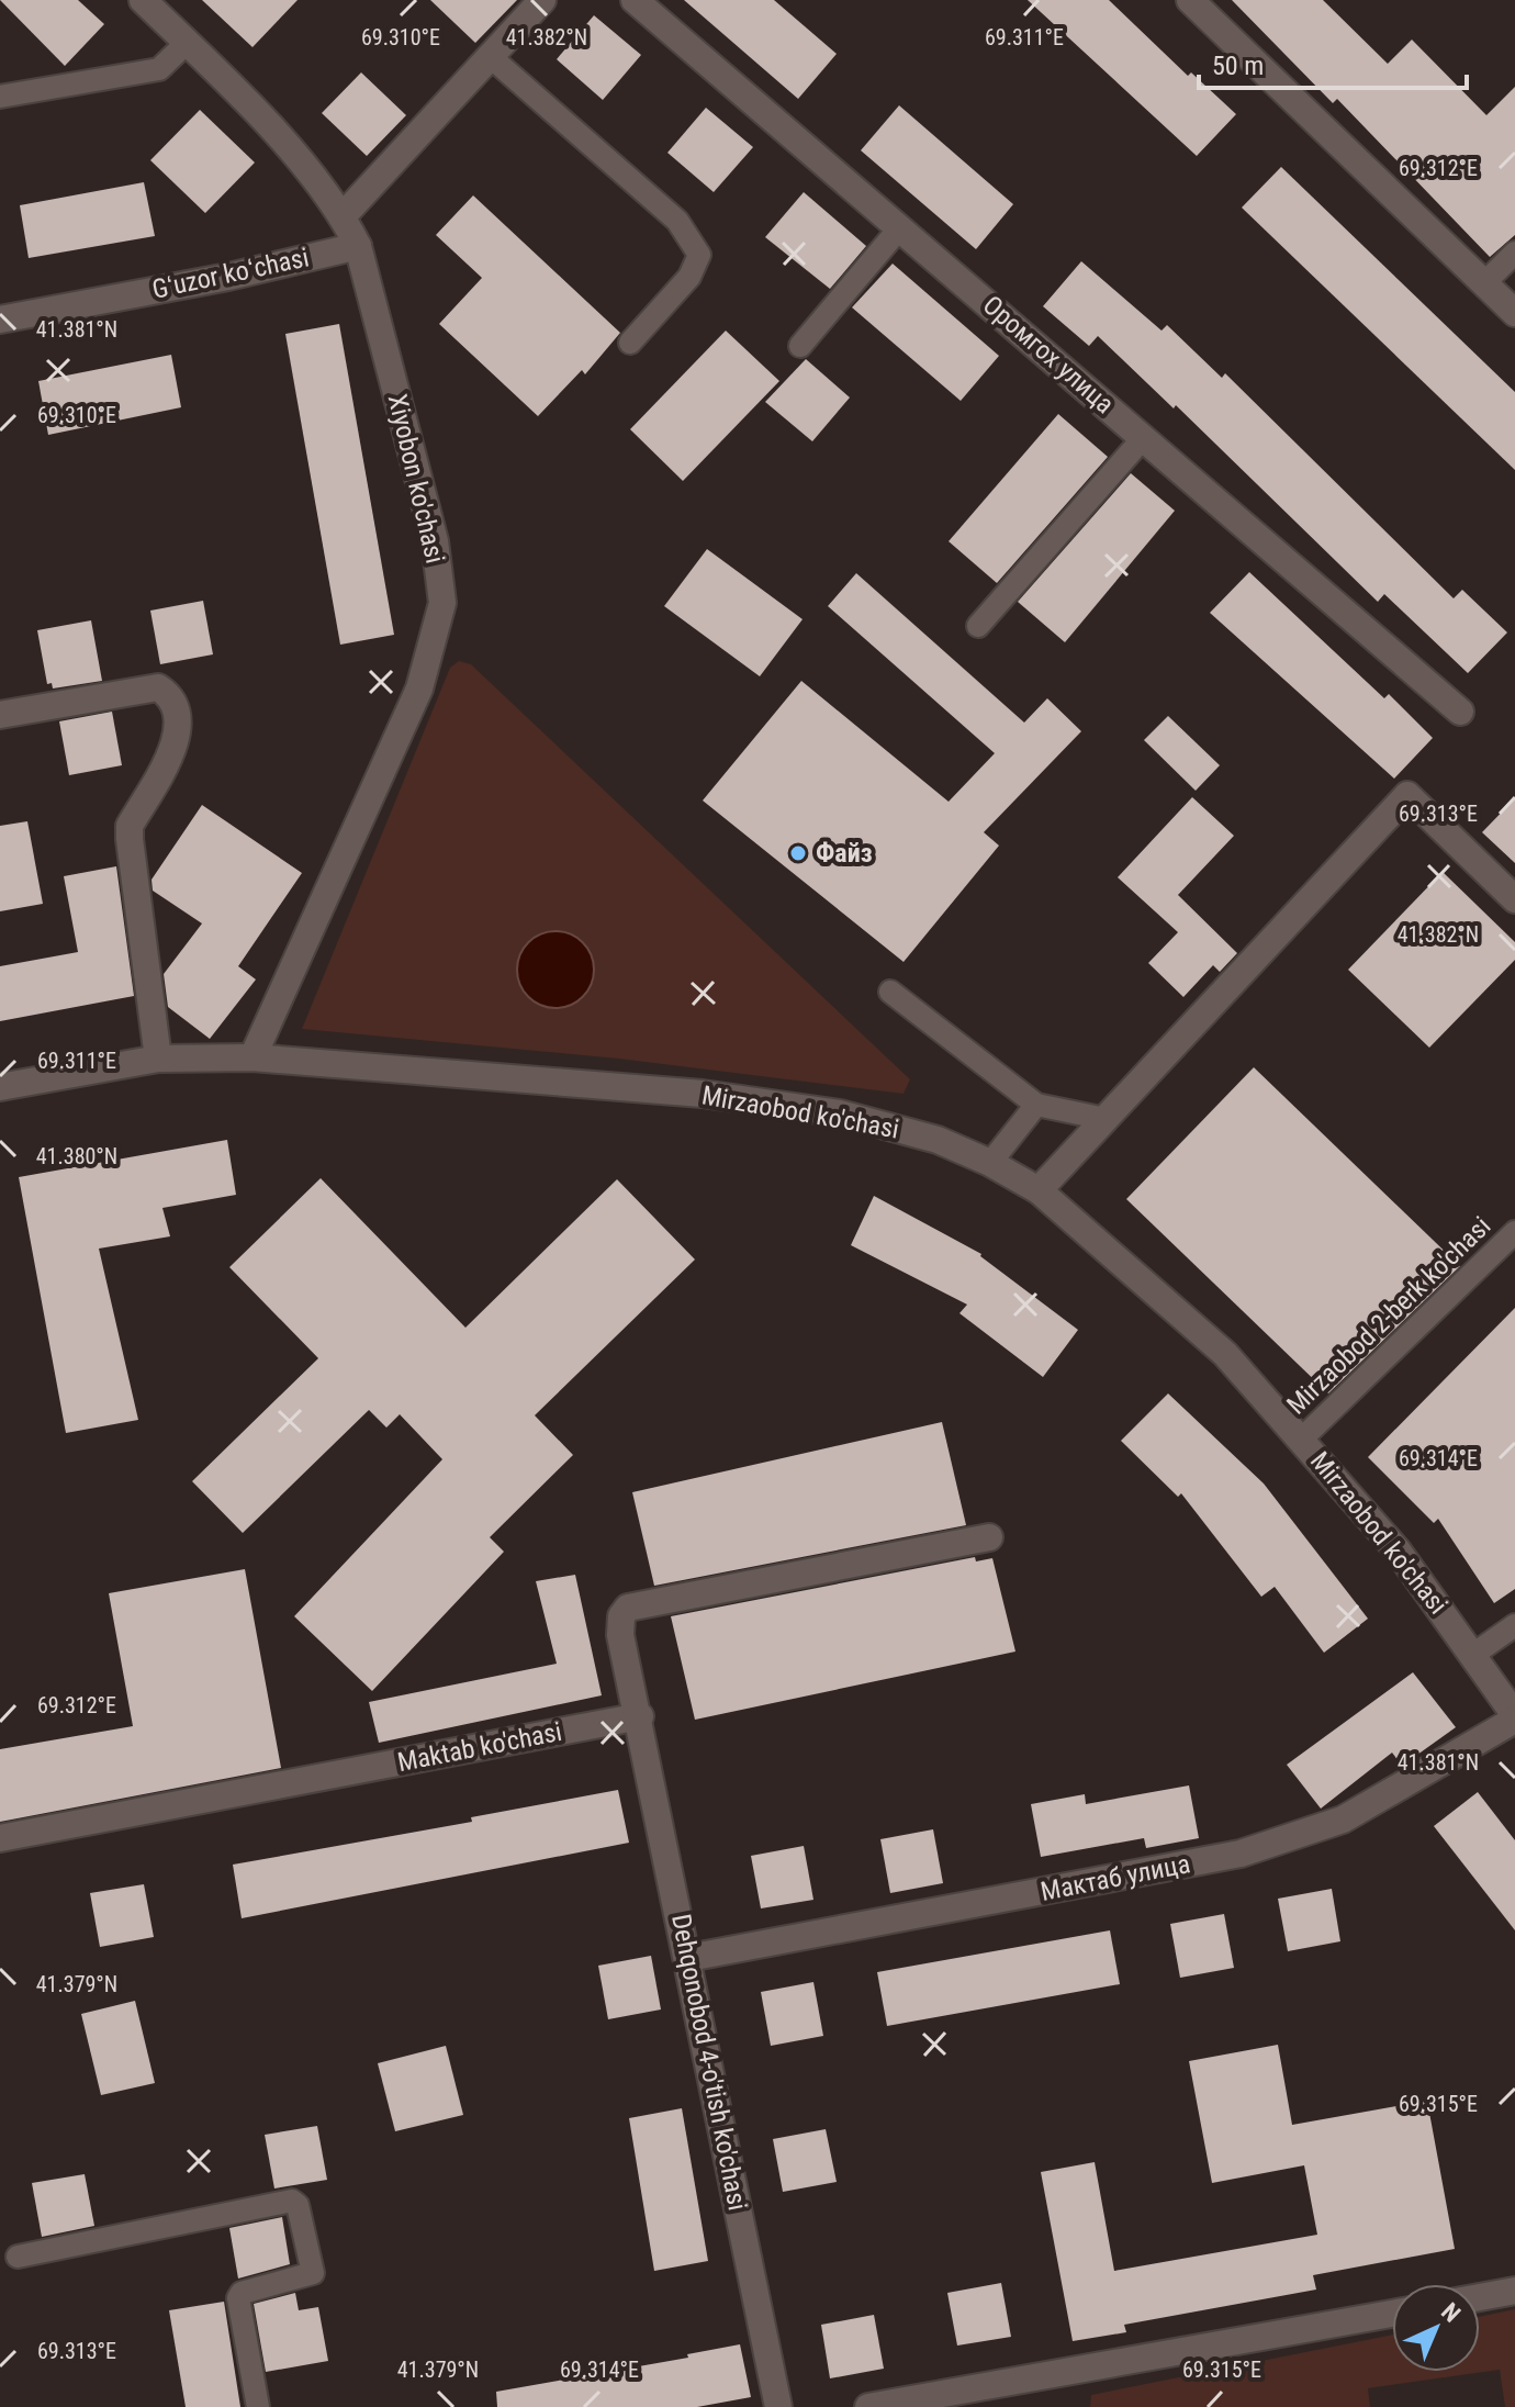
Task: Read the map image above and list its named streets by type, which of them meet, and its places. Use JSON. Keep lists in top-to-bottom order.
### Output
{
  "streets": {
    "street": [
      "Gʻuzor koʻchasi",
      "Оромгох улица",
      "Xiyobon ko'chasi",
      "Mirzaobod ko'chasi",
      "Maktab ko'chasi",
      "Мактаб улица",
      "Dehqonobod 4-o'tish ko'chasi"
    ],
    "lane": ["Mirzaobod 2-berk ko'chasi"]
  },
  "crossings": [
    ["Gʻuzor koʻchasi", "Xiyobon ko'chasi"],
    ["Xiyobon ko'chasi", "Mirzaobod ko'chasi"],
    ["Mirzaobod ko'chasi", "Mirzaobod 2-berk ko'chasi"],
    ["Mirzaobod ko'chasi", "Мактаб улица"],
    ["Maktab ko'chasi", "Dehqonobod 4-o'tish ko'chasi"],
    ["Мактаб улица", "Dehqonobod 4-o'tish ko'chasi"]
  ],
  "places": ["Файз"],
  "scale_bar": "50 m",
  "north": "top right",
  "coordinates": [
    "41.382°N",
    "69.310°E",
    "69.311°E",
    "69.312°E",
    "41.381°N",
    "69.313°E",
    "41.380°N",
    "69.314°E",
    "41.379°N",
    "69.315°E"
  ]
}
